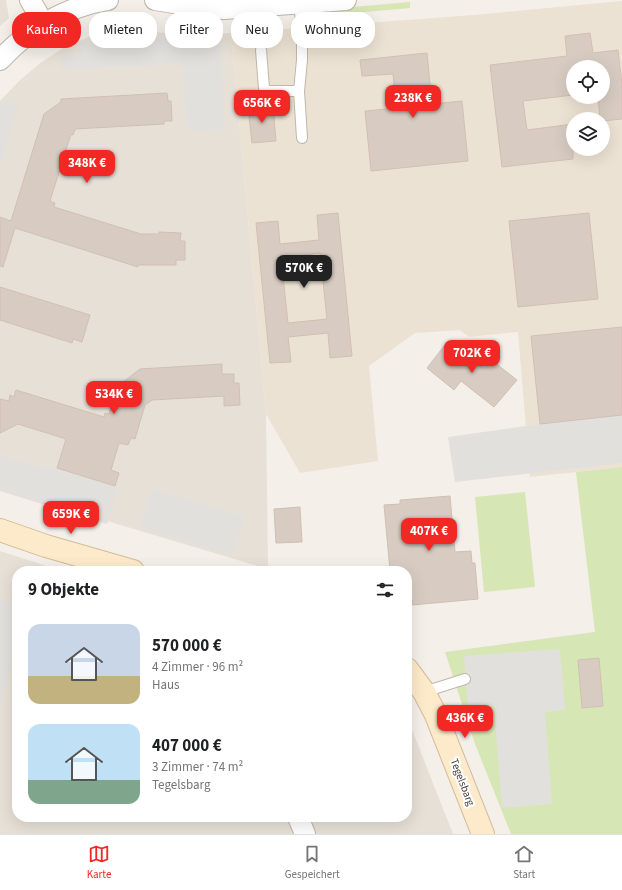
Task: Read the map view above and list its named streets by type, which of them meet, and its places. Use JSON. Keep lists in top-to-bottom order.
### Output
{
  "streets": {
    "street": ["Tegelsbarg"]
  },
  "page": {
    "chip": [
      "Kaufen",
      "Mieten",
      "Filter",
      "Neu",
      "Wohnung"
    ],
    "price": [
      "238K €",
      "656K €",
      "348K €",
      "570K €",
      "702K €",
      "534K €",
      "659K €",
      "407K €",
      "436K €"
    ],
    "heading": "9 Objekte",
    "list": [
      {
        "name": "570 000 €",
        "note": "4 Zimmer · 96 m² · Haus"
      },
      {
        "name": "407 000 €",
        "note": "3 Zimmer · 74 m² · Tegelsbarg"
      }
    ],
    "tabs": ["Karte", "Gespeichert", "Start"]
  }
}
